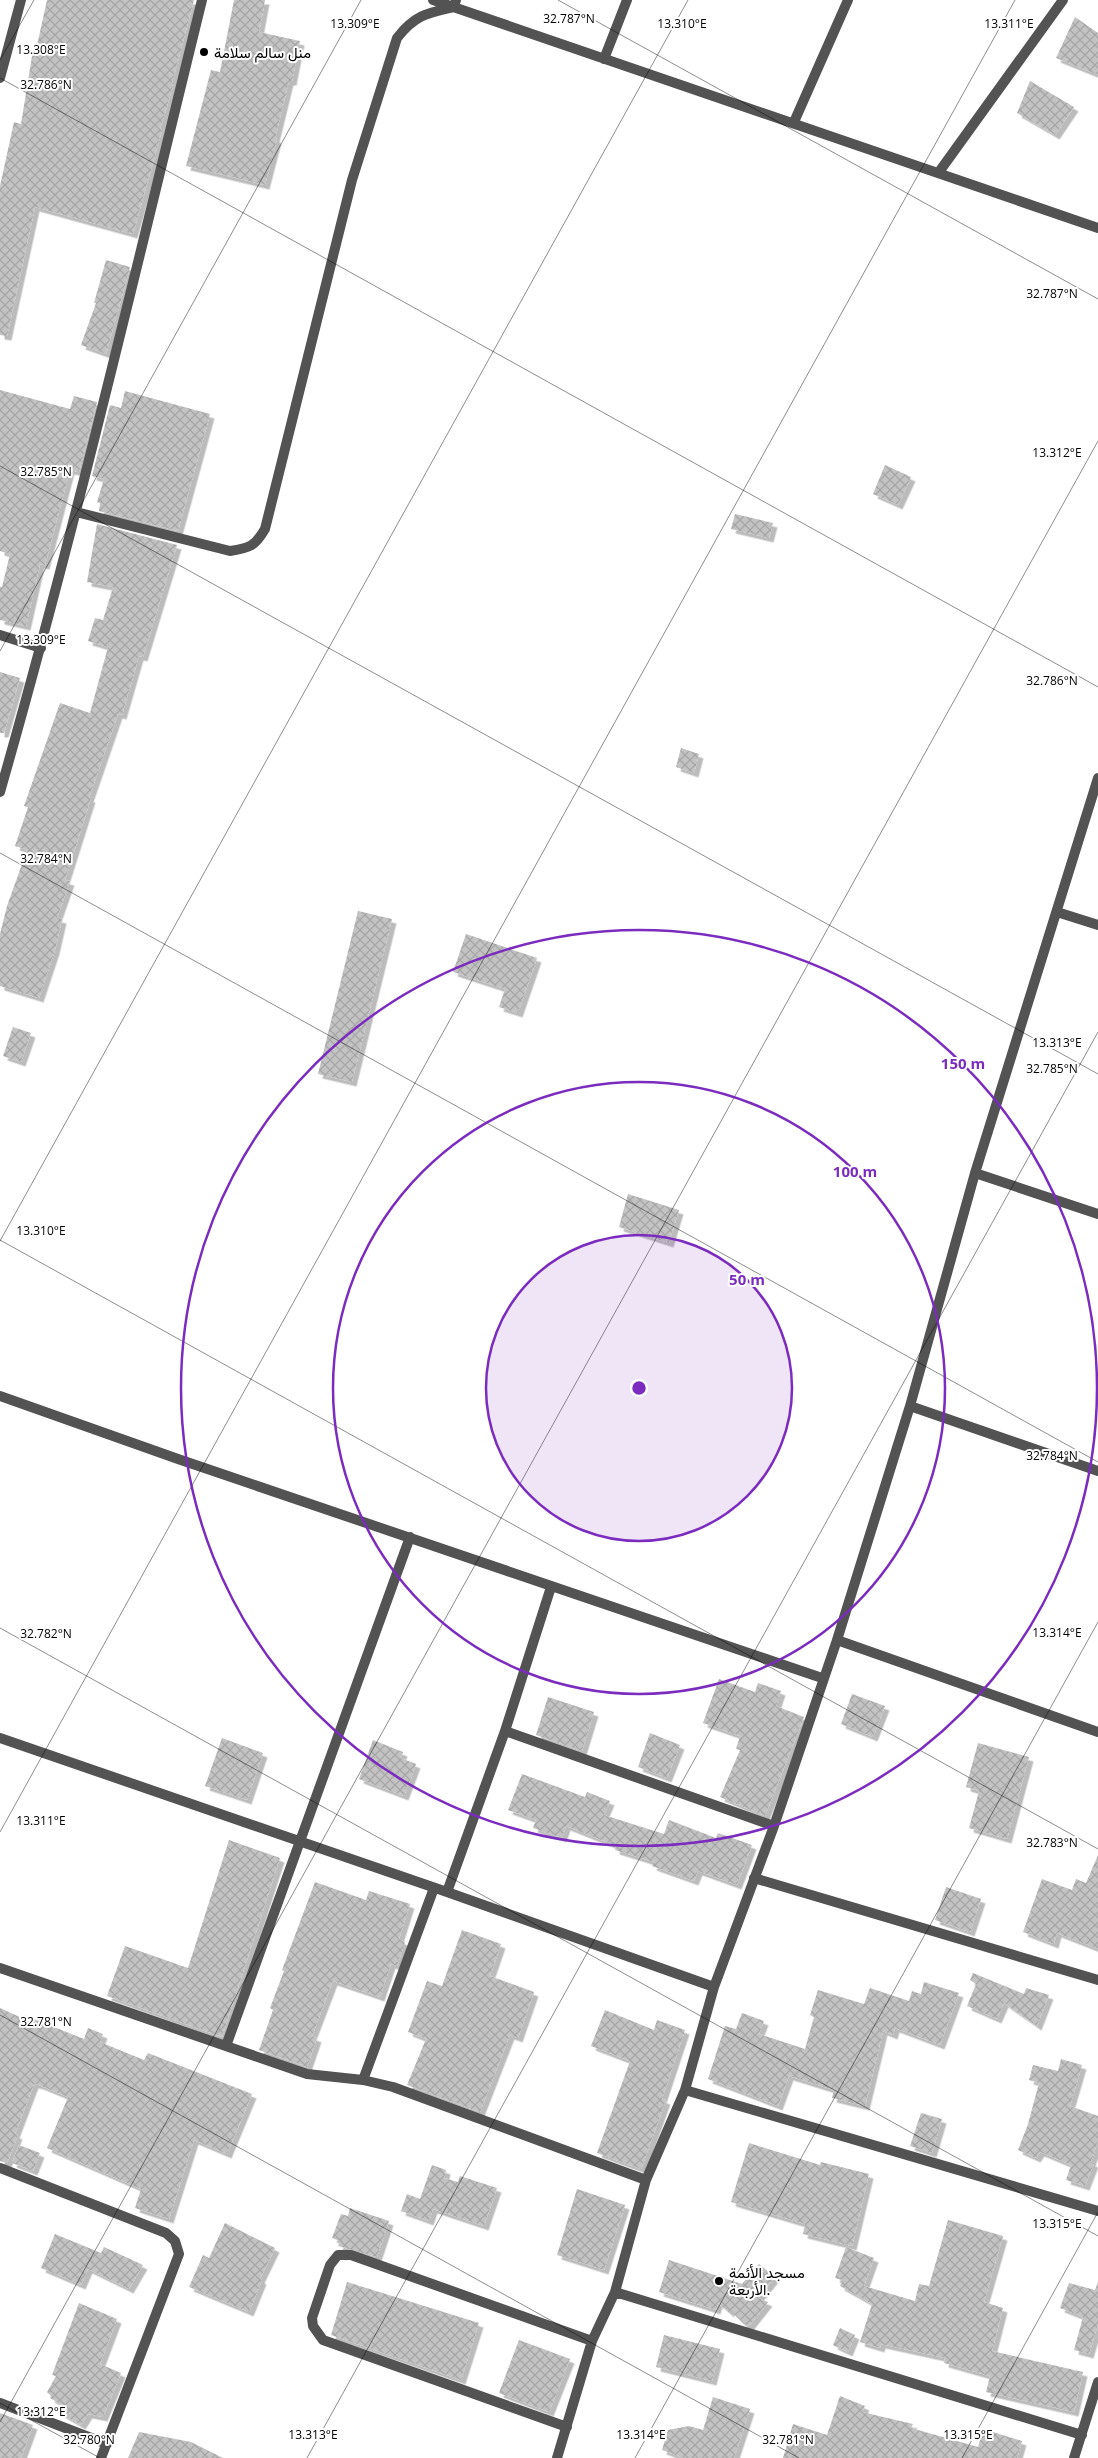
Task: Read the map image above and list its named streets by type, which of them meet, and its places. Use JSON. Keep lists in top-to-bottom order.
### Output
{
  "places": ["منل سالم سلامة", "مسجد الأئمة الأربعة."],
  "coordinates": [
    "32.787°N",
    "13.309°E",
    "13.310°E",
    "13.311°E",
    "13.308°E",
    "32.786°N",
    "13.312°E",
    "32.785°N",
    "32.784°N",
    "13.313°E",
    "13.314°E",
    "32.782°N",
    "32.783°N",
    "32.781°N",
    "13.315°E",
    "32.780°N"
  ],
  "rings": ["150 m", "100 m", "50 m"]
}
